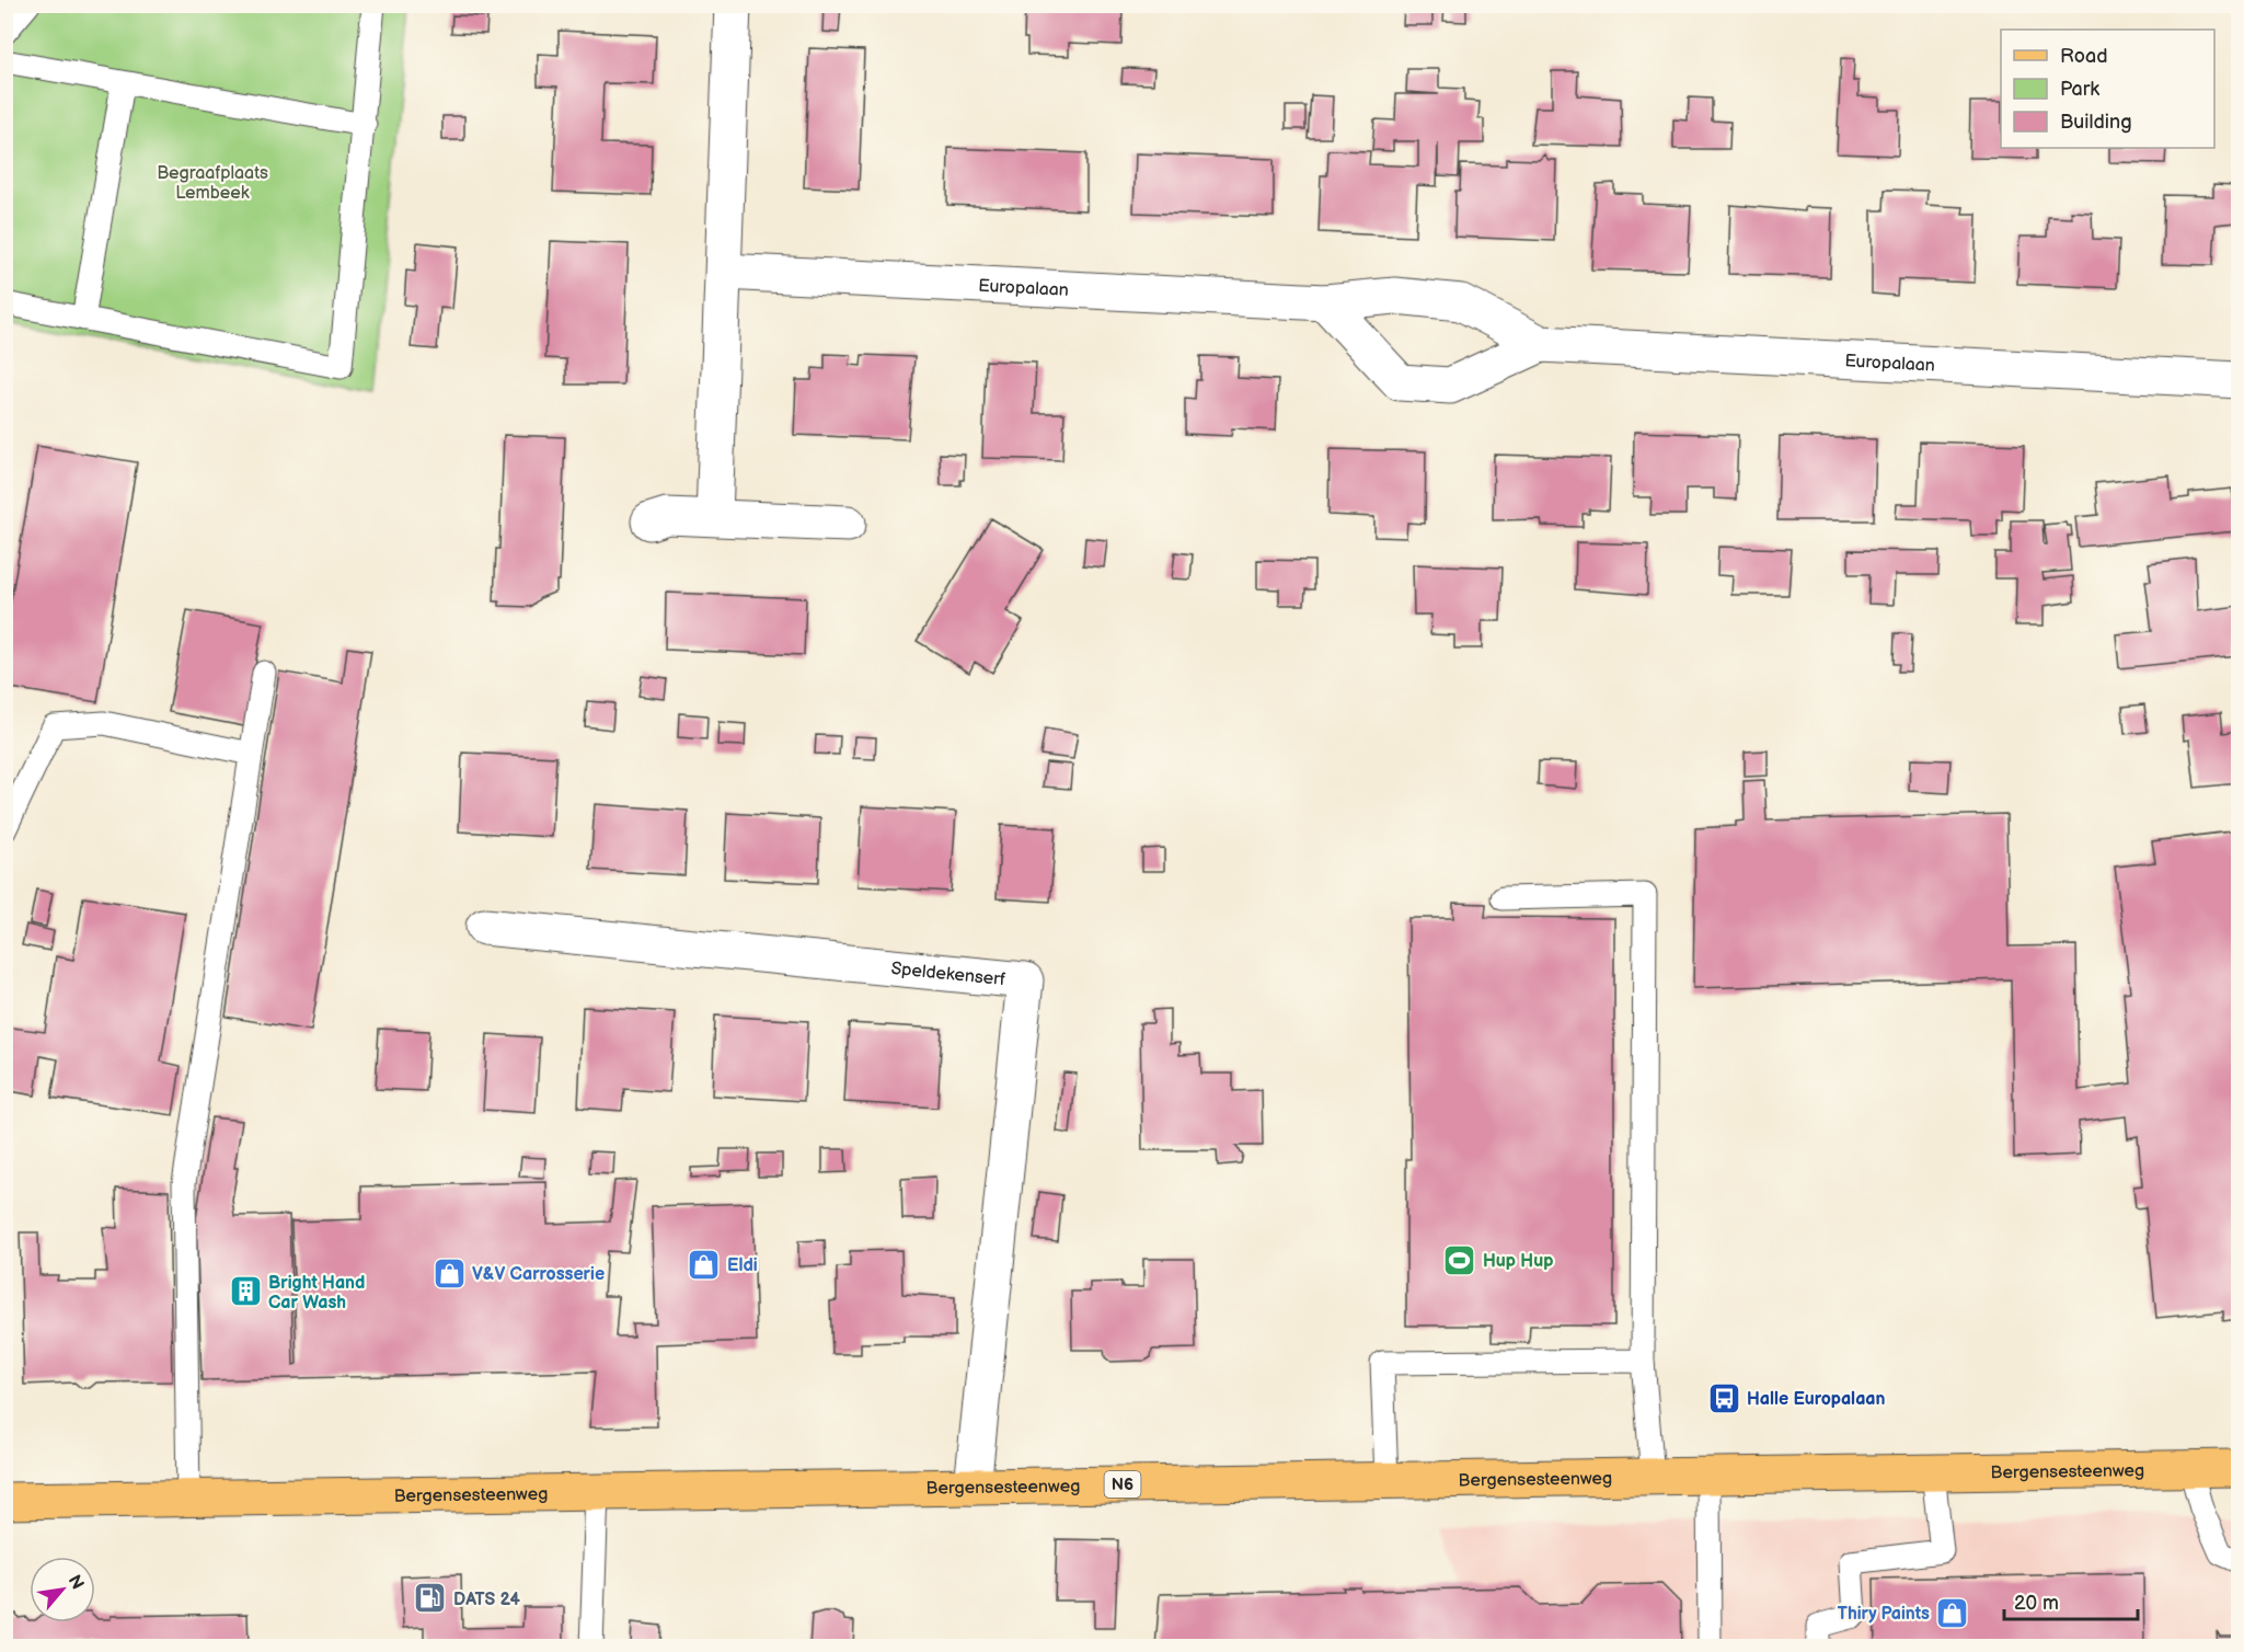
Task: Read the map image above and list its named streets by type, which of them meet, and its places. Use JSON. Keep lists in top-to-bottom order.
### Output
{
  "streets": {
    "main road": ["Bergensesteenweg", "N6"],
    "street": ["Europalaan", "Speldekenserf"]
  },
  "crossings": [
    ["Speldekenserf", "Bergensesteenweg"]
  ],
  "parks": ["Begraafplaats Lembeek"],
  "places": {
    "sports": ["Hup Hup"],
    "shop": ["Eldi", "V&V Carrosserie", "Thiry Paints"],
    "building": ["Bright Hand Car Wash"],
    "bus stop": ["Halle Europalaan"],
    "fuel station": ["DATS 24"]
  },
  "legend": ["Road", "Park", "Building"],
  "scale_bar": "20 m",
  "north": "top right"
}
